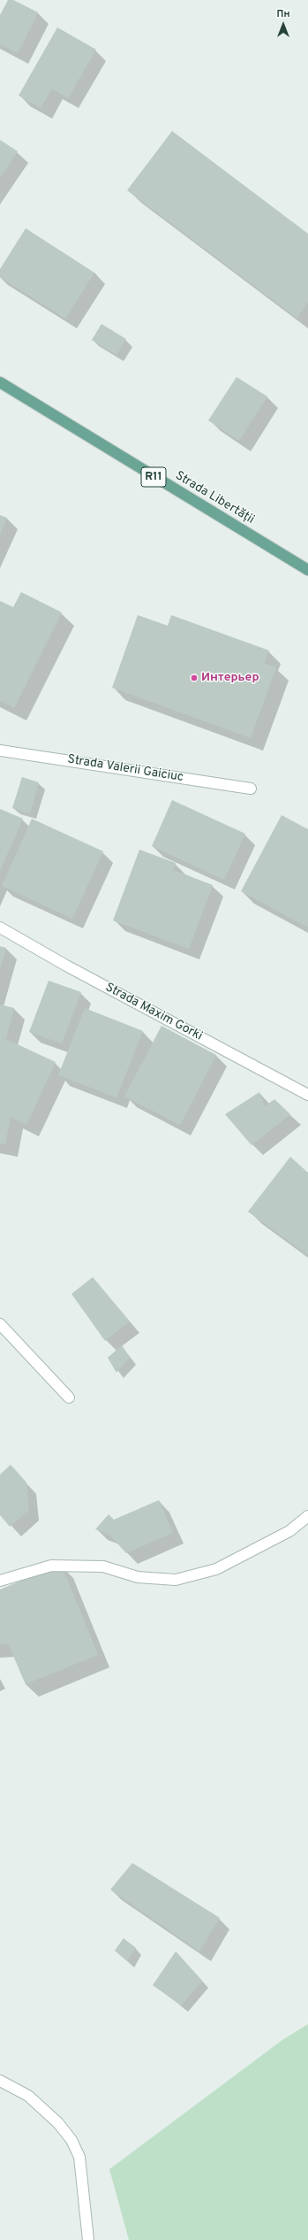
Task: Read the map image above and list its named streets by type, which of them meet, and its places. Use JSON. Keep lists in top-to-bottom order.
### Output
{
  "streets": {
    "main road": ["R11", "Strada Libertății"],
    "street": ["Strada Valerii Gaiciuc", "Strada Maxim Gorki"]
  },
  "places": ["Интерьер"],
  "north": "top"
}
